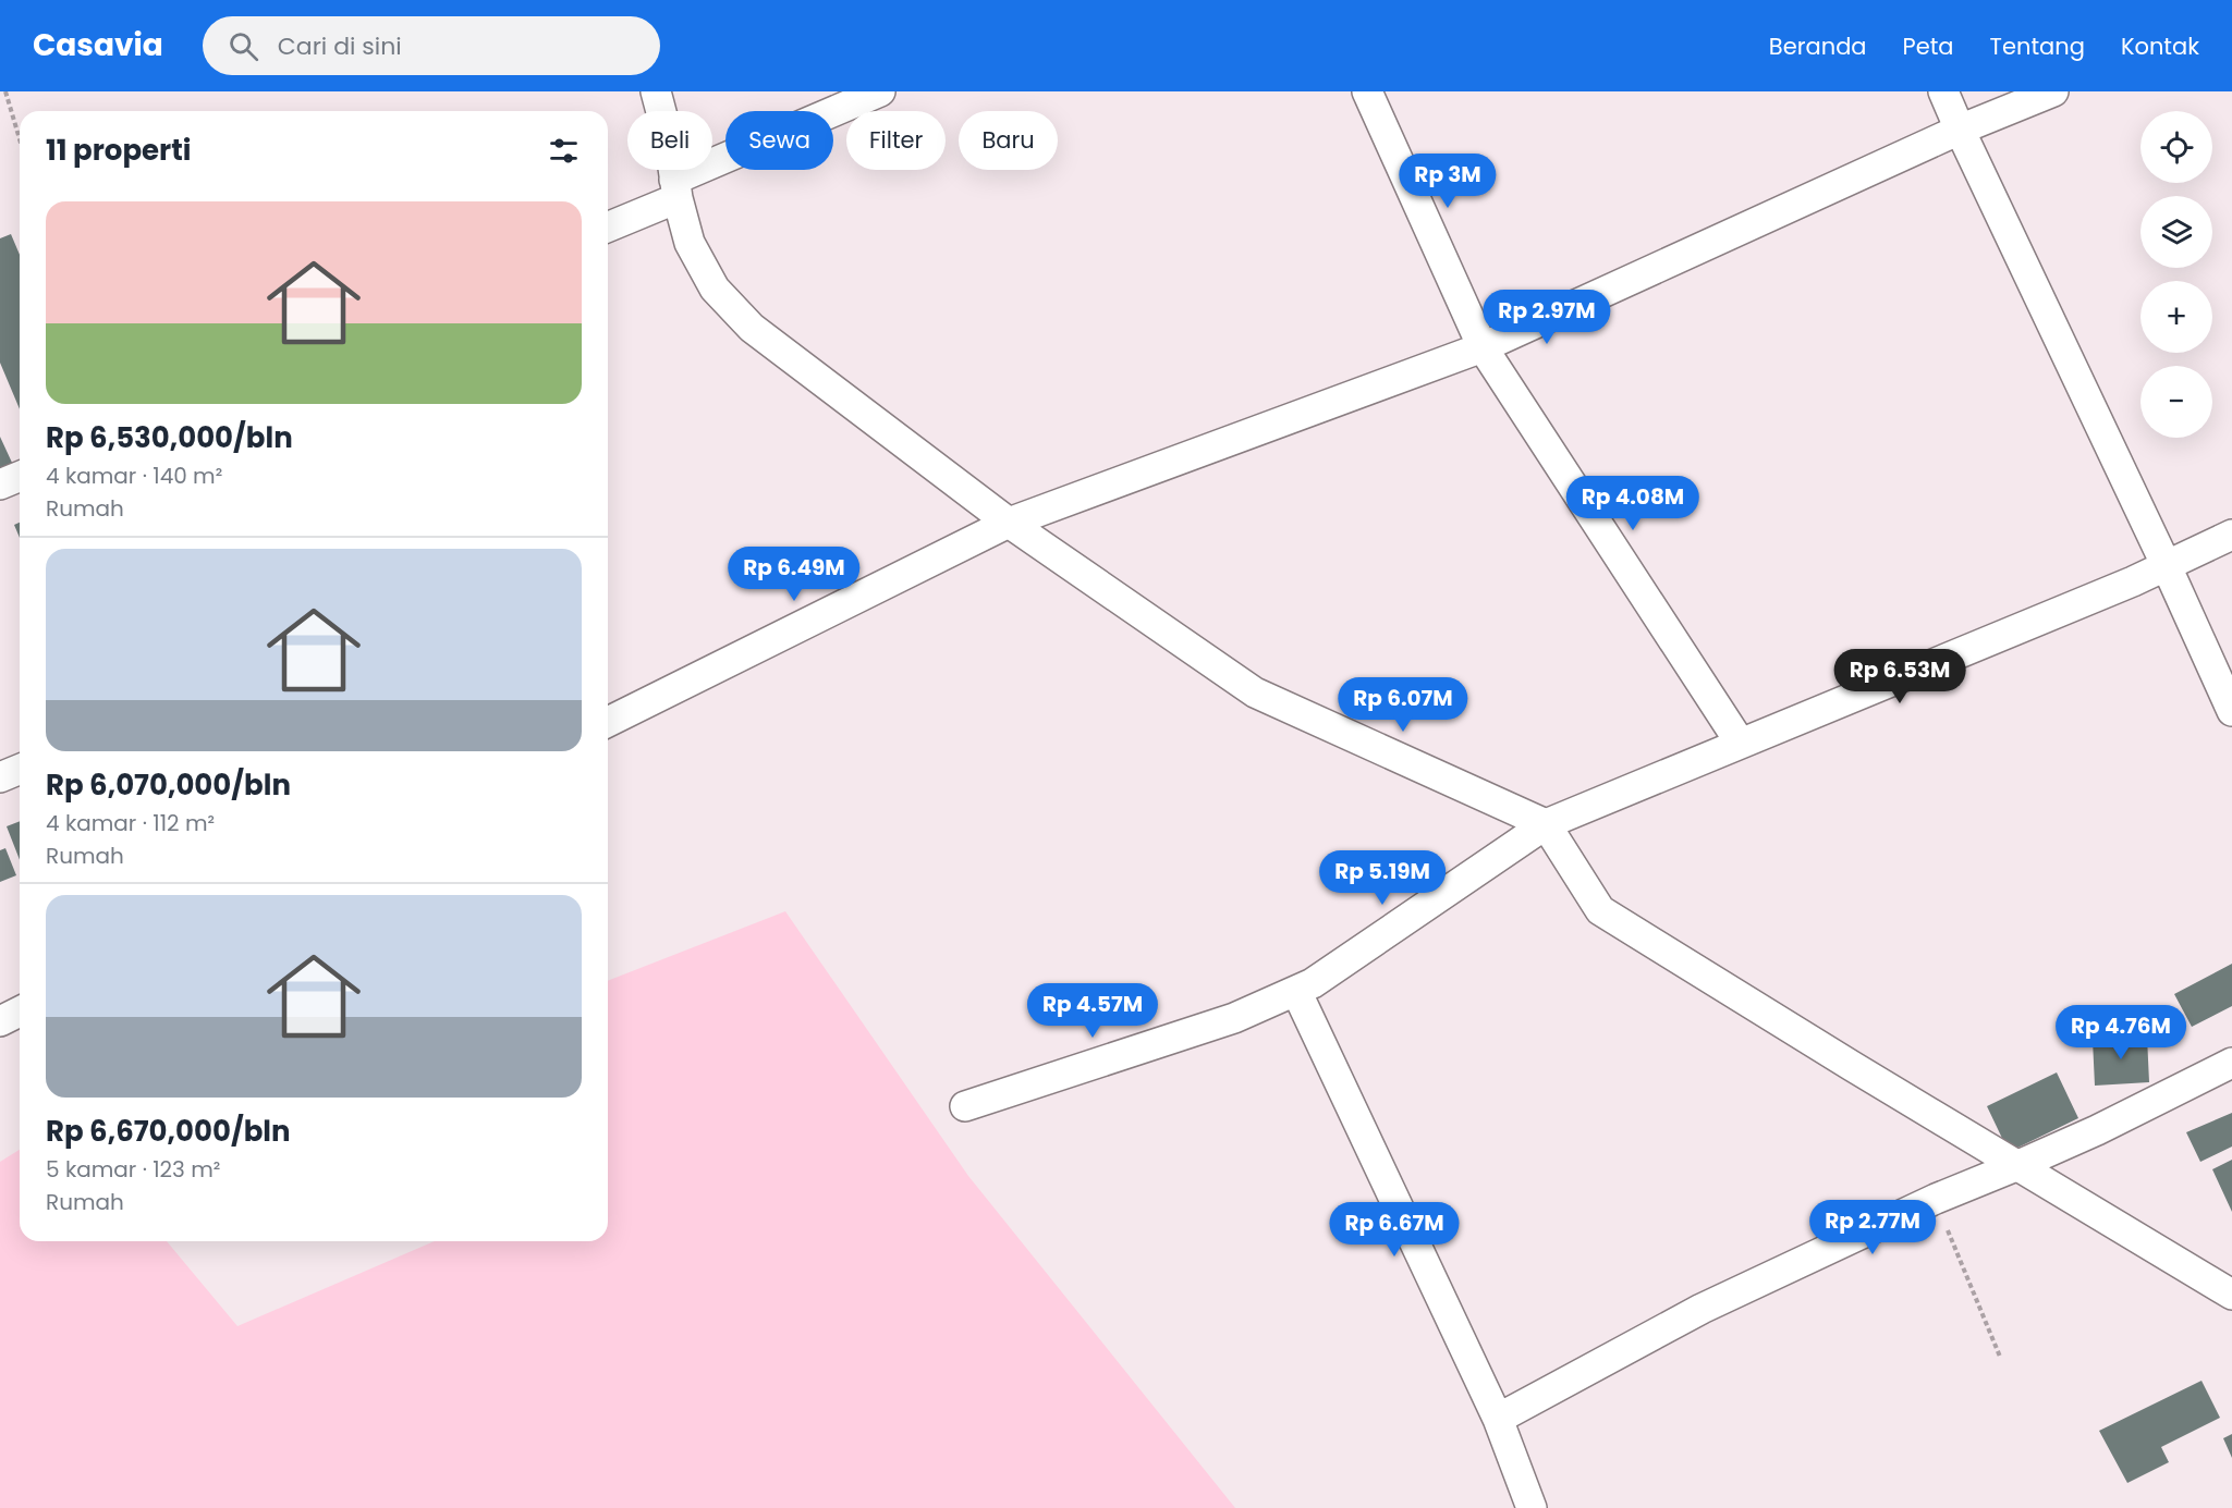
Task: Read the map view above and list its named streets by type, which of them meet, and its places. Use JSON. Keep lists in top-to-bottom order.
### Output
{
  "page": {
    "header": "Casavia",
    "search": "Cari di sini",
    "nav": [
      "Beranda",
      "Peta",
      "Tentang",
      "Kontak"
    ],
    "map_buttons": ["+", "−"],
    "chip": [
      "Beli",
      "Sewa",
      "Filter",
      "Baru"
    ],
    "heading": "11 properti",
    "price": [
      "Rp 3M",
      "Rp 2.97M",
      "Rp 4.08M",
      "Rp 6.49M",
      "Rp 6.53M",
      "Rp 6.07M",
      "Rp 5.19M",
      "Rp 4.57M",
      "Rp 4.76M",
      "Rp 2.77M",
      "Rp 6.67M"
    ],
    "list": [
      {
        "name": "Rp 6,530,000/bln",
        "note": "4 kamar · 140 m² · Rumah"
      },
      {
        "name": "Rp 6,070,000/bln",
        "note": "4 kamar · 112 m² · Rumah"
      },
      {
        "name": "Rp 6,670,000/bln",
        "note": "5 kamar · 123 m² · Rumah"
      }
    ]
  }
}
